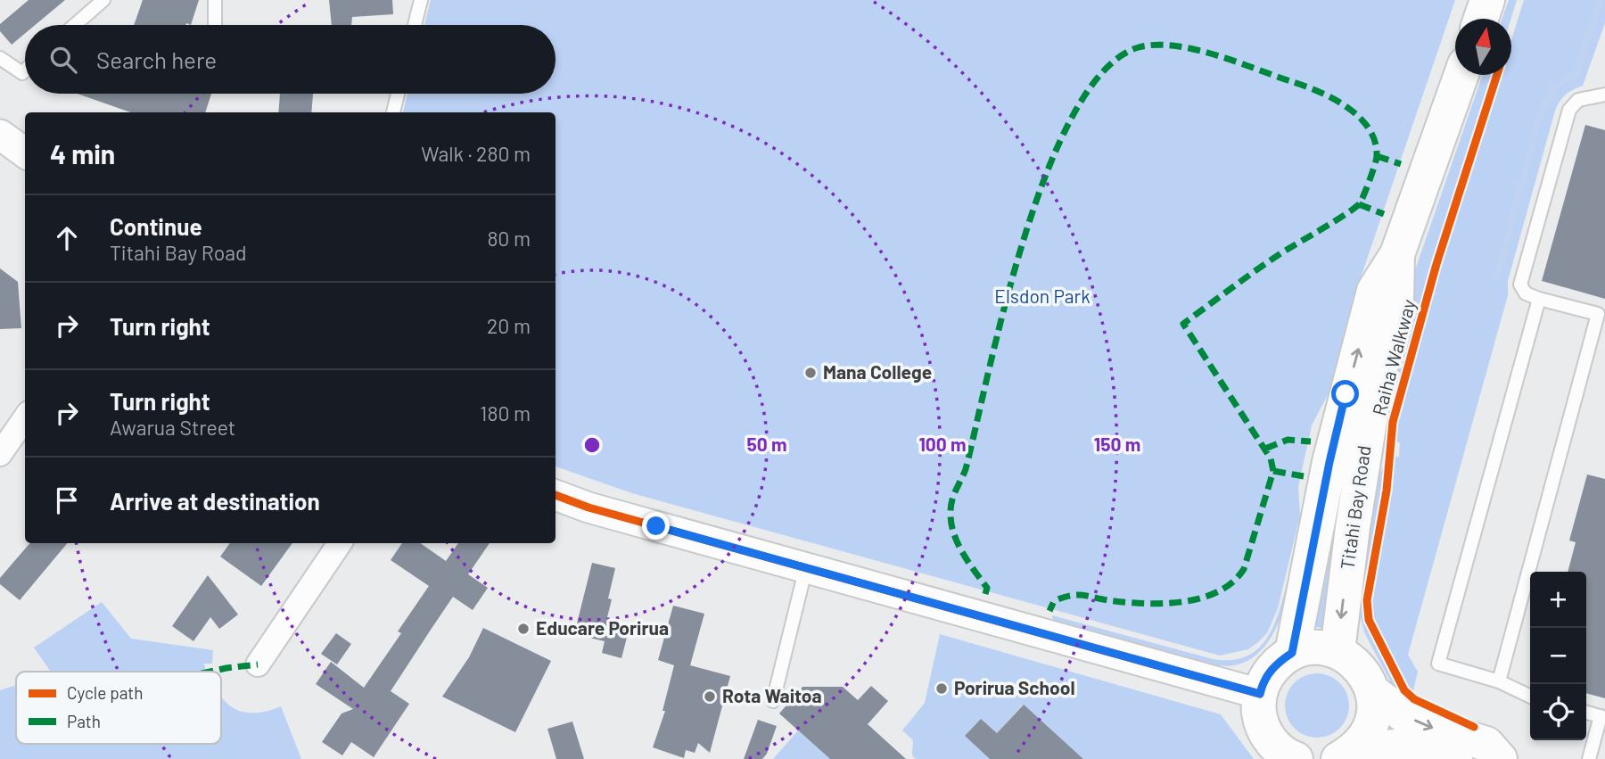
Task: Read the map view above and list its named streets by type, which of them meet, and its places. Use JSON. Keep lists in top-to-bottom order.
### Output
{
  "streets": {
    "main road": ["Titahi Bay Road"],
    "cycle path": ["Raiha Walkway"]
  },
  "parks": ["Elsdon Park"],
  "places": [
    "Mana College",
    "Educare Porirua",
    "Porirua School",
    "Rota Waitoa"
  ],
  "legend": ["Cycle path", "Path"],
  "north": "top",
  "page": {
    "search": "Search here",
    "heading": ["4 min", "Walk · 280 m"],
    "list": [
      ["Continue", "Titahi Bay Road", "80 m"],
      ["Turn right", "20 m"],
      ["Turn right", "Awarua Street", "180 m"],
      "Arrive at destination"
    ],
    "map_buttons": ["+", "−"]
  },
  "rings": ["50 m", "100 m", "150 m"]
}
